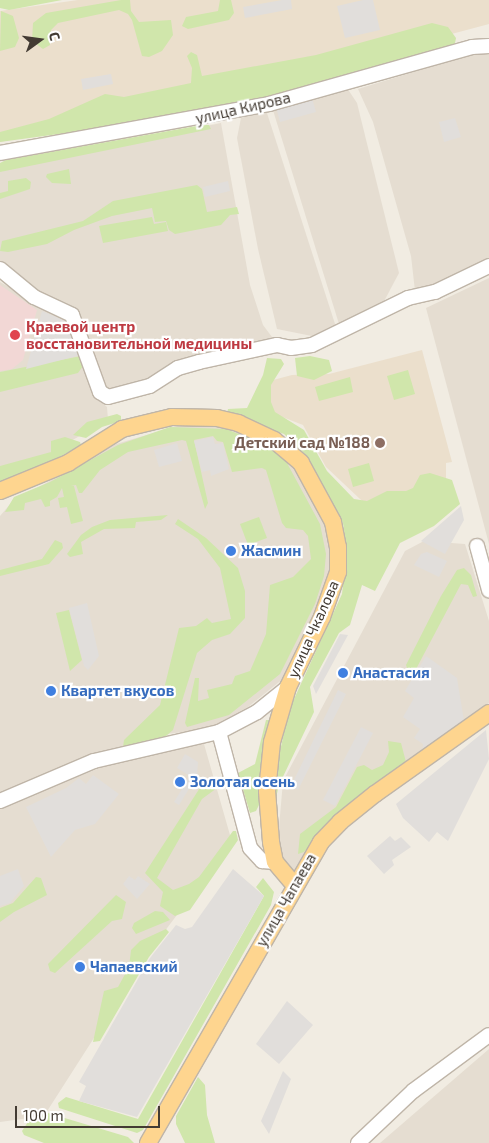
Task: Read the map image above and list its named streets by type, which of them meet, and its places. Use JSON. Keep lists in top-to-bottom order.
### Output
{
  "streets": {
    "main road": ["улица Чкалова", "улица Чапаева"],
    "street": ["улица Кирова"]
  },
  "places": [
    "Краевой центр восстановительной медицины",
    "Детский сад №188",
    "Жасмин",
    "Анастасия",
    "Квартет вкусов",
    "Золотая осень",
    "Чапаевский"
  ],
  "scale_bar": "100 m",
  "north": "right"
}
